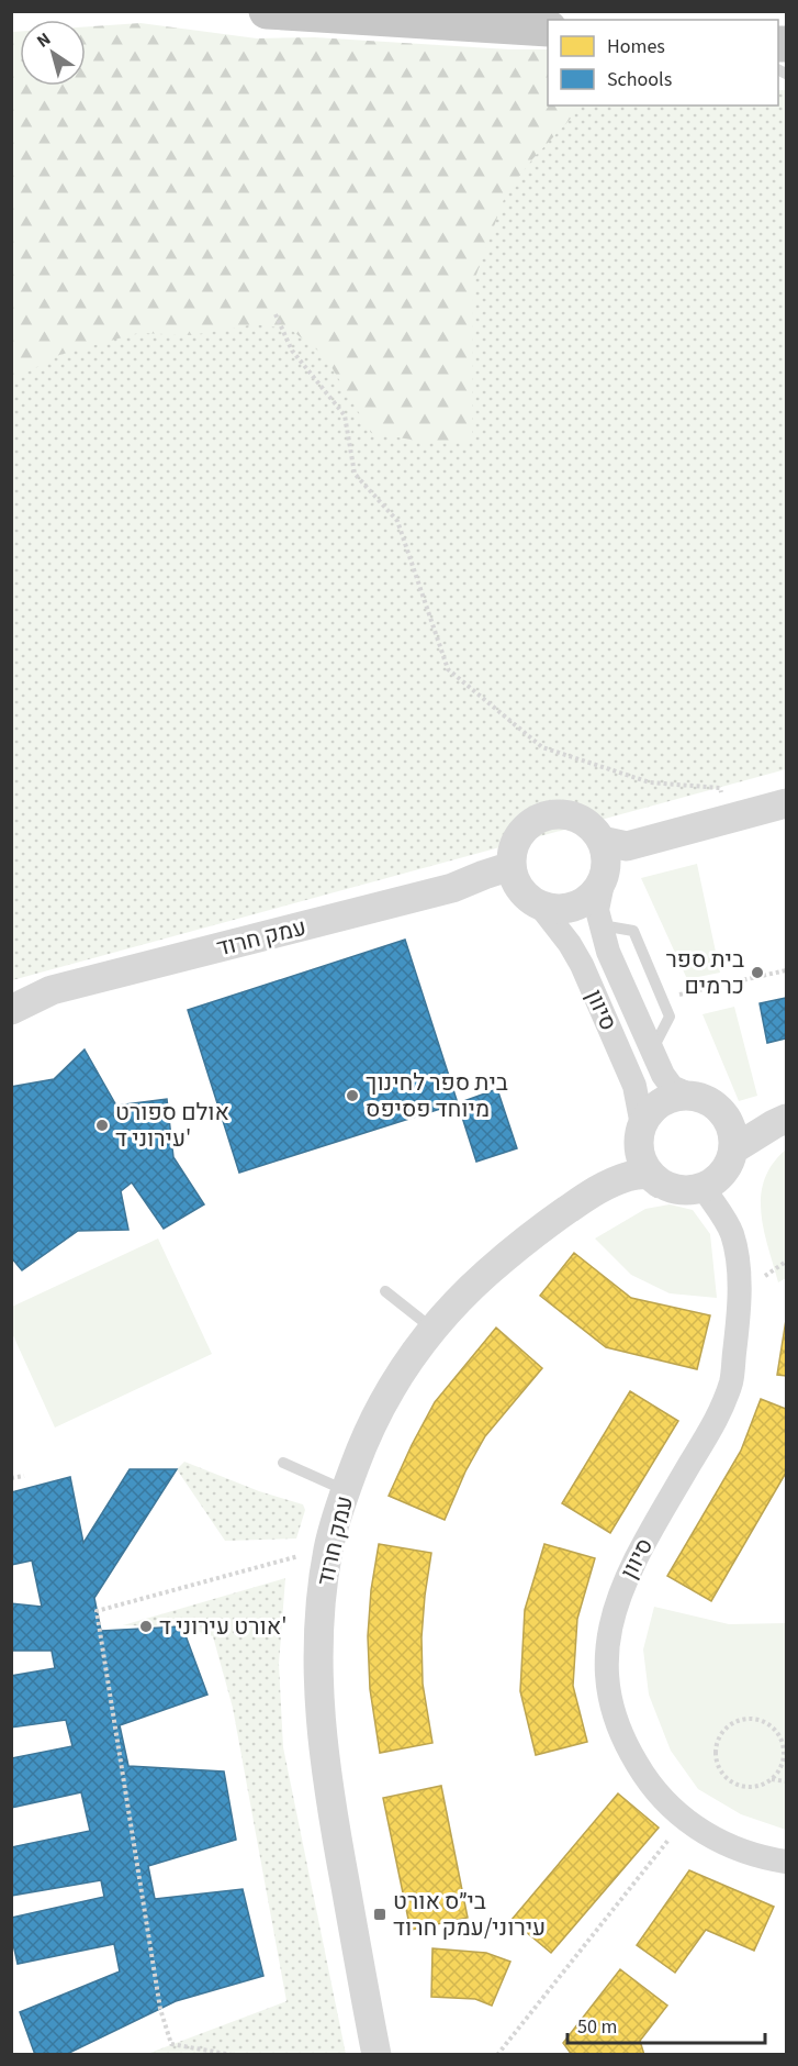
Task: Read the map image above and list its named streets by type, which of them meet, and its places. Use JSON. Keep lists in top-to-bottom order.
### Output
{
  "streets": {
    "street": ["עמק חרוד", "סיוון"]
  },
  "crossings": [
    ["עמק חרוד", "סיוון"]
  ],
  "places": {
    "other": [
      "בית ספר כרמים",
      "בית ספר לחינוך מיוחד פסיפס",
      "אולם ספורט עירוני ד'",
      "אורט עירוני ד'"
    ],
    "transit": ["בי״ס אורט עירוני/עמק חרוד"]
  },
  "legend": ["Homes", "Schools"],
  "scale_bar": "50 m",
  "north": "top left"
}
